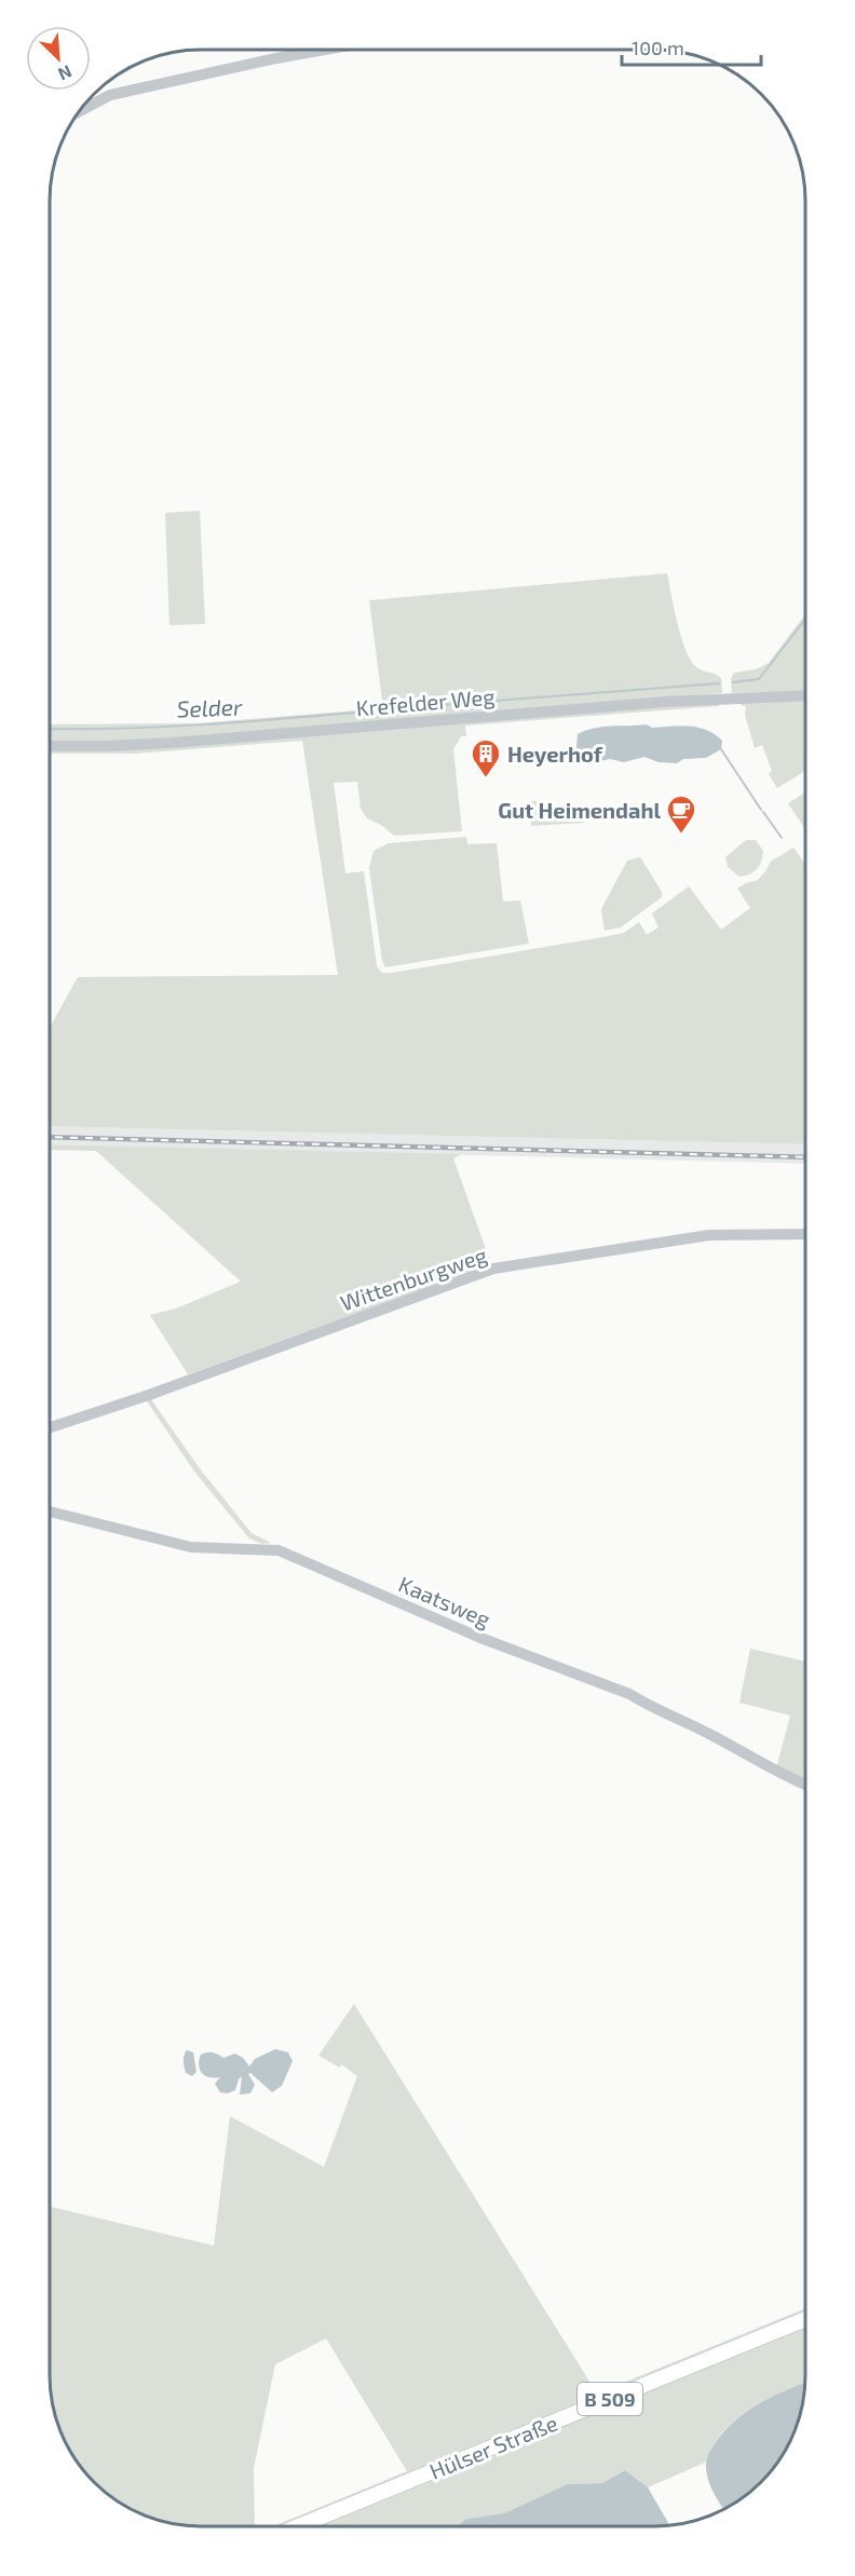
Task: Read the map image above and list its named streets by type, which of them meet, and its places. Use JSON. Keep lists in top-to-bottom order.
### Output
{
  "streets": {
    "main road": ["B 509", "Hülser Straße"],
    "street": ["Krefelder Weg", "Wittenburgweg", "Kaatsweg"]
  },
  "water": ["Selder"],
  "places": {
    "building": ["Heyerhof"],
    "cafe": ["Gut Heimendahl"]
  },
  "scale_bar": "100 m",
  "north": "bottom right"
}
